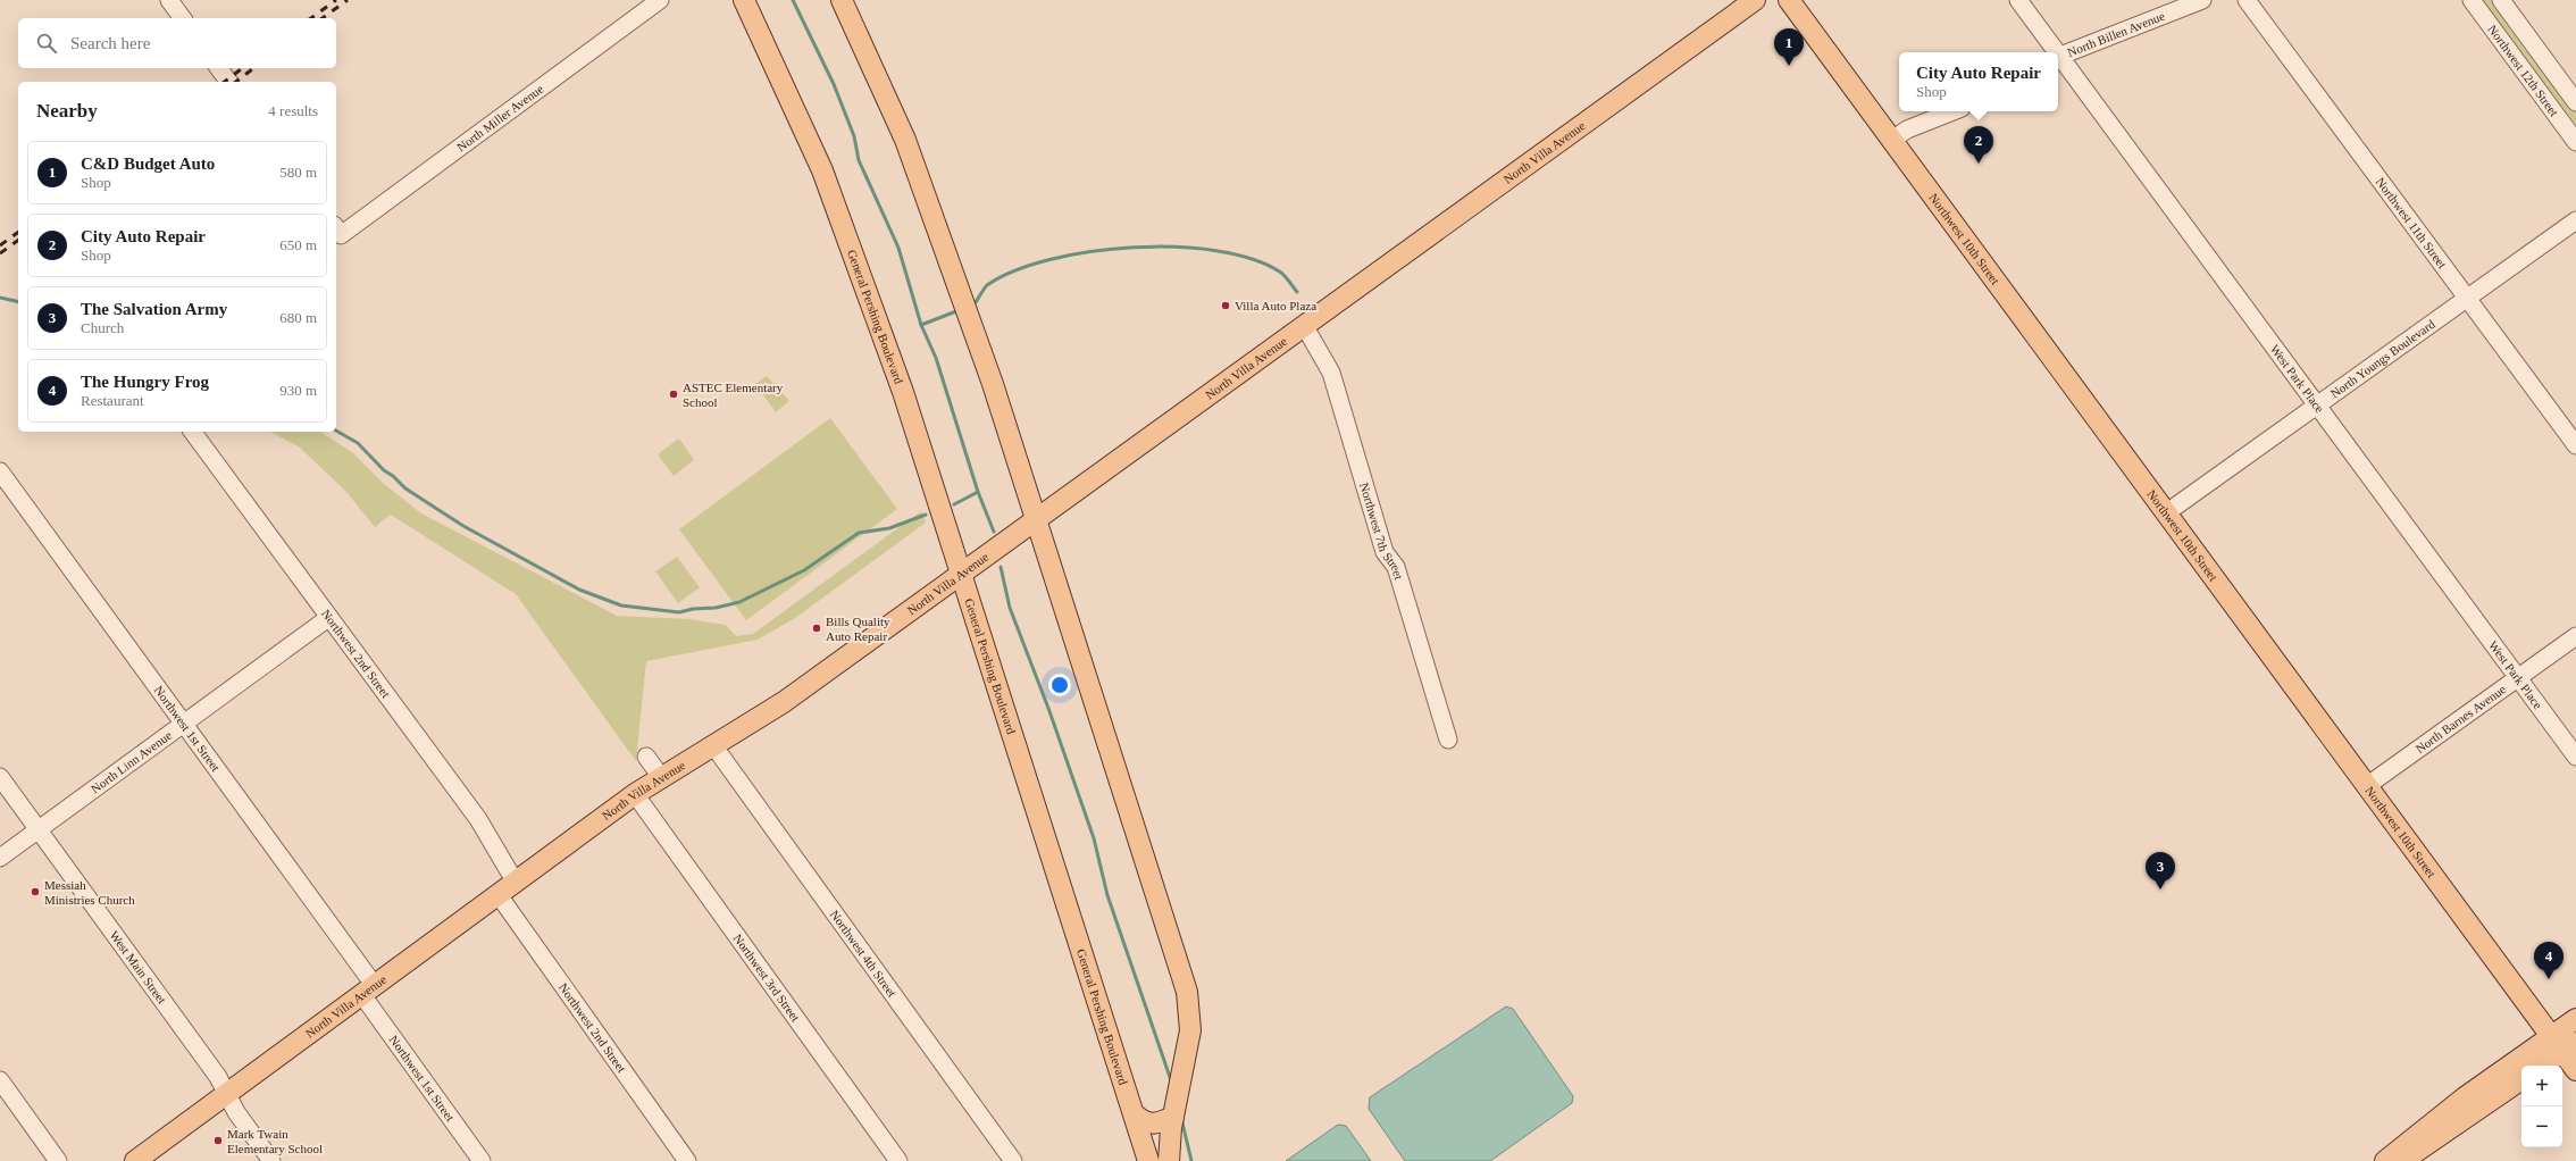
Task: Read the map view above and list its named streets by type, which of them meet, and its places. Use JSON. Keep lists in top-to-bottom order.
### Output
{
  "streets": {
    "main road": ["North Villa Avenue", "Northwest 10th Street", "General Pershing Boulevard"],
    "street": [
      "North Billen Avenue",
      "Northwest 12th Street",
      "North Miller Avenue",
      "Northwest 11th Street",
      "North Youngs Boulevard",
      "West Park Place",
      "Northwest 7th Street",
      "Northwest 2nd Street",
      "North Barnes Avenue",
      "Northwest 1st Street",
      "North Linn Avenue",
      "Northwest 4th Street",
      "West Main Street",
      "Northwest 3rd Street"
    ]
  },
  "crossings": [
    ["North Villa Avenue", "General Pershing Boulevard"],
    ["North Villa Avenue", "Northwest 7th Street"],
    ["North Villa Avenue", "Northwest 2nd Street"],
    ["North Villa Avenue", "Northwest 1st Street"],
    ["North Villa Avenue", "Northwest 4th Street"],
    ["North Villa Avenue", "West Main Street"],
    ["North Villa Avenue", "Northwest 3rd Street"],
    ["Northwest 11th Street", "North Youngs Boulevard"],
    ["Northwest 10th Street", "North Youngs Boulevard"],
    ["Northwest 10th Street", "North Barnes Avenue"],
    ["North Youngs Boulevard", "West Park Place"],
    ["West Park Place", "North Barnes Avenue"],
    ["Northwest 2nd Street", "North Linn Avenue"],
    ["Northwest 1st Street", "North Linn Avenue"],
    ["North Linn Avenue", "West Main Street"]
  ],
  "places": [
    "Villa Auto Plaza",
    "ASTEC Elementary School",
    "Bills Quality Auto Repair",
    "Messiah Ministries Church",
    "Mark Twain Elementary School"
  ],
  "page": {
    "search": "Search here",
    "pins": [
      "1",
      "2",
      "3",
      "4"
    ],
    "popup": ["City Auto Repair", "Shop"],
    "heading": ["Nearby", "4 results"],
    "list": [
      {
        "mark": "1",
        "name": "C&D Budget Auto",
        "note": "Shop",
        "value": "580 m"
      },
      {
        "mark": "2",
        "name": "City Auto Repair",
        "note": "Shop",
        "value": "650 m"
      },
      {
        "mark": "3",
        "name": "The Salvation Army",
        "note": "Church",
        "value": "680 m"
      },
      {
        "mark": "4",
        "name": "The Hungry Frog",
        "note": "Restaurant",
        "value": "930 m"
      }
    ],
    "map_buttons": ["+", "−"]
  }
}
